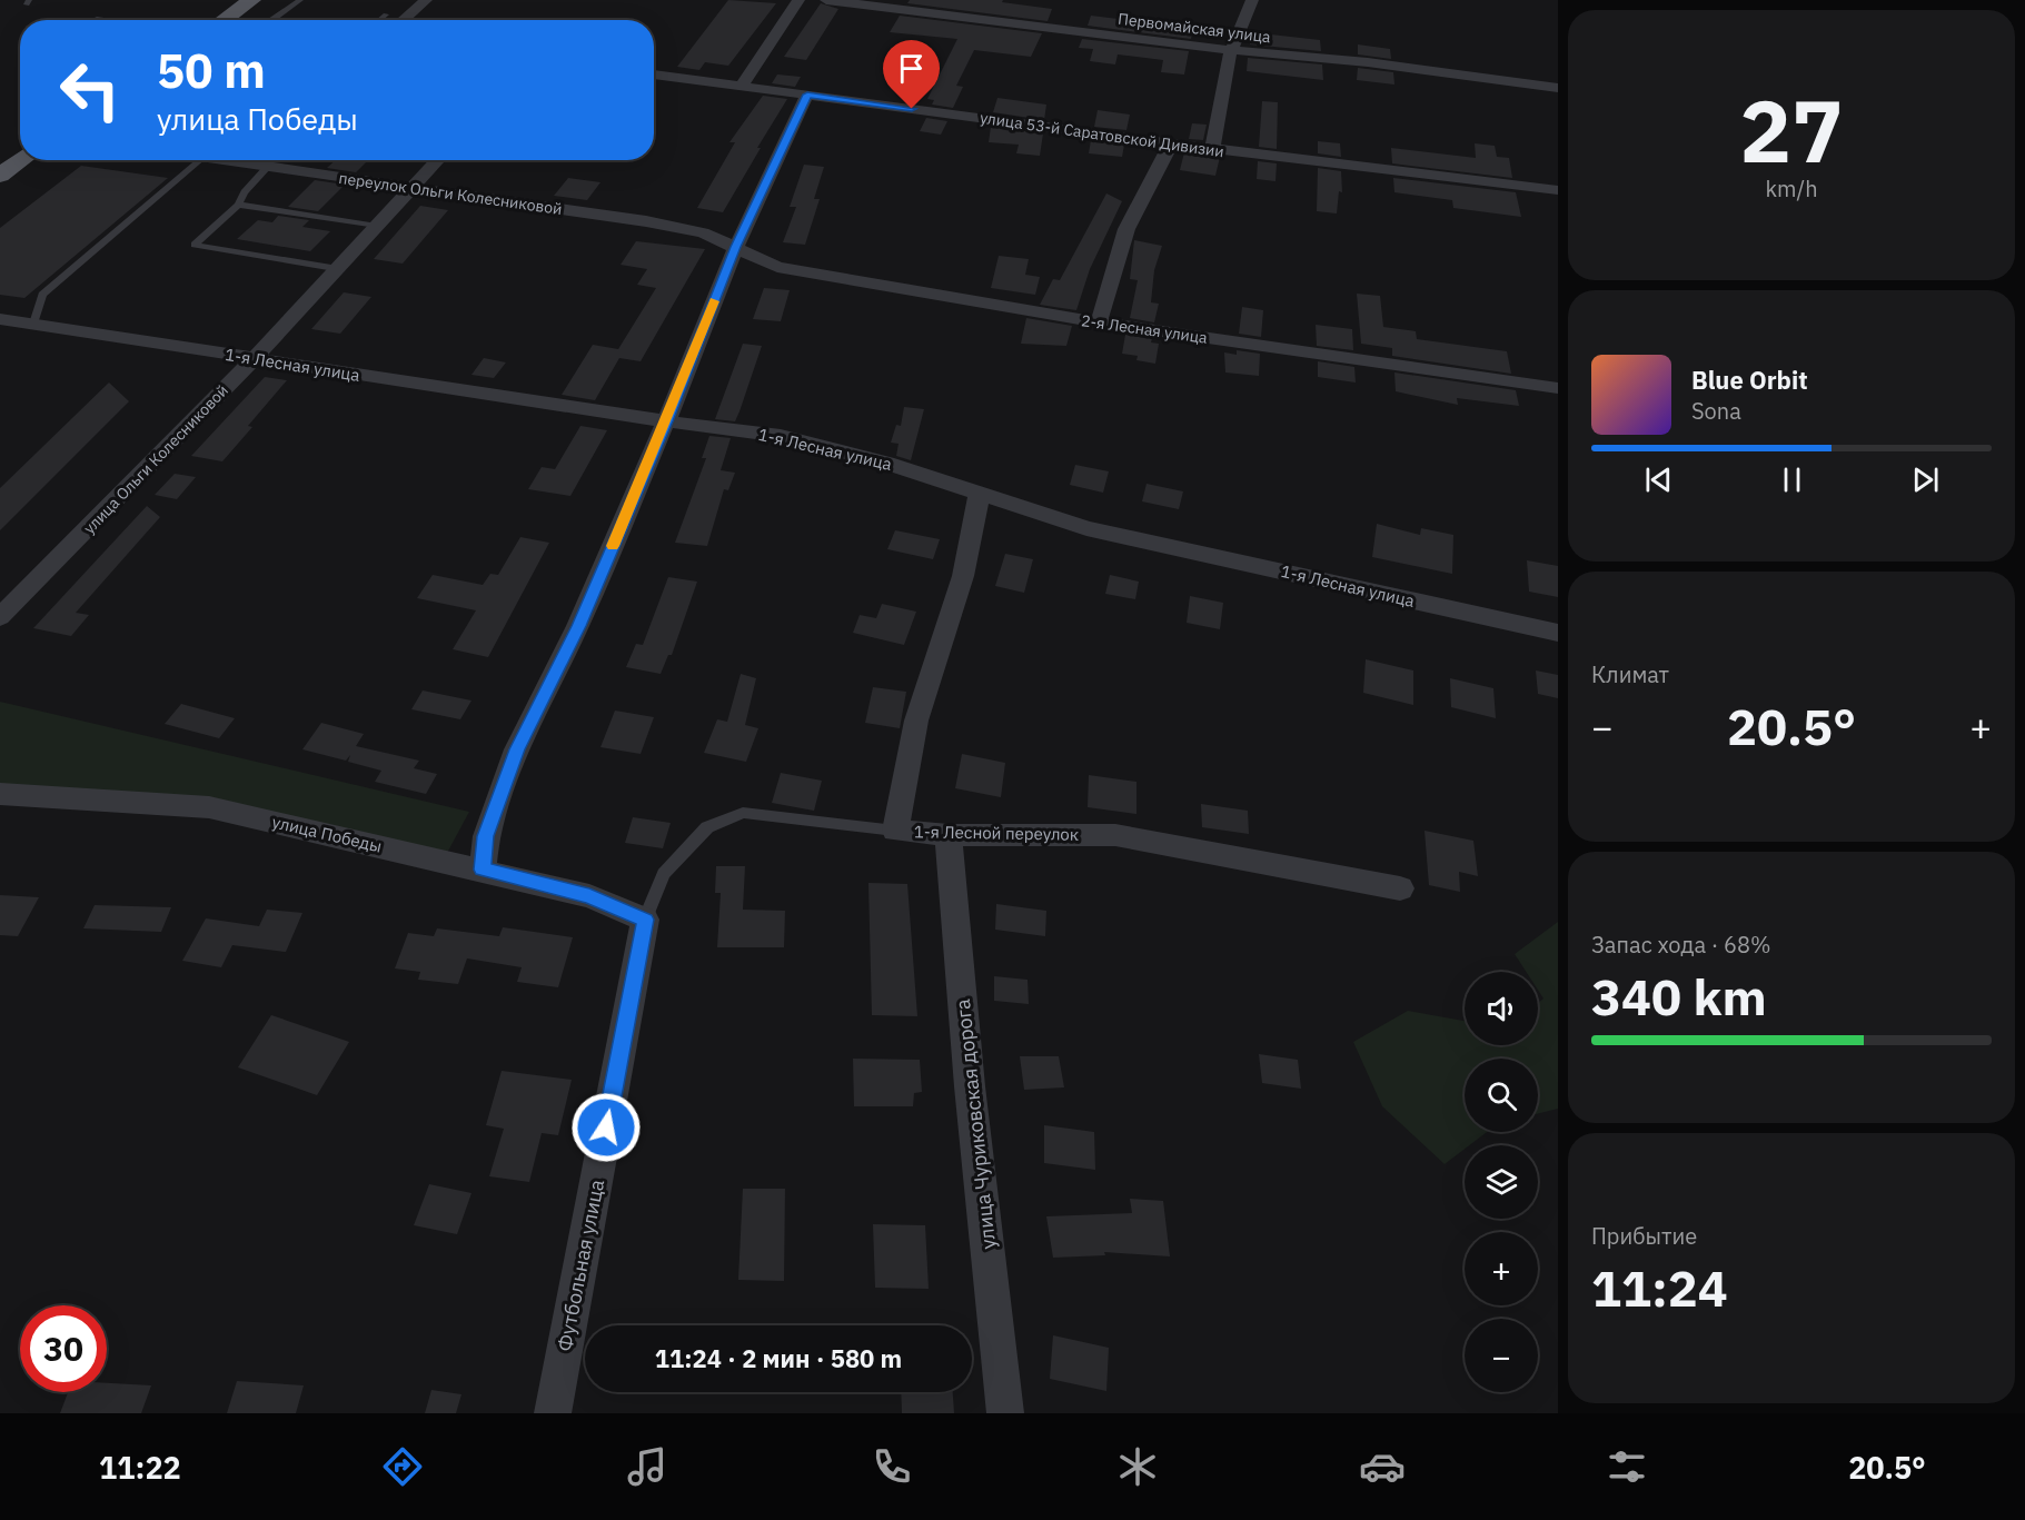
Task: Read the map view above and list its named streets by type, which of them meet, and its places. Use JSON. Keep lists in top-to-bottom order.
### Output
{
  "streets": {
    "street": [
      "Первомайская улица",
      "улица 53-й Саратовской Дивизии",
      "переулок Ольги Колесниковой",
      "2-я Лесная улица",
      "1-я Лесная улица",
      "улица Ольги Колесниковой",
      "1-я Лесной переулок",
      "улица Победы",
      "улица Чуриковская дорога",
      "Футбольная улица"
    ]
  },
  "crossings": [
    ["переулок Ольги Колесниковой", "2-я Лесная улица"],
    ["переулок Ольги Колесниковой", "улица Ольги Колесниковой"],
    ["1-я Лесная улица", "улица Ольги Колесниковой"],
    ["1-я Лесная улица", "1-я Лесной переулок"],
    ["1-я Лесной переулок", "улица Чуриковская дорога"],
    ["улица Победы", "Футбольная улица"]
  ],
  "page": {
    "tile": [
      ["27", "km/h"],
      "Климат",
      ["Запас хода · 68%", "340 km"],
      ["Прибытие", "11:24"]
    ],
    "turn": ["50 m", "улица Победы"],
    "song": ["Blue Orbit", "Sona"],
    "heat": ["−", "20.5°", "+"],
    "map_buttons": ["+", "−"],
    "limit": "30",
    "trip": "11:24 · 2 мин · 580 m",
    "tabs": ["11:22", "20.5°"]
  }
}
